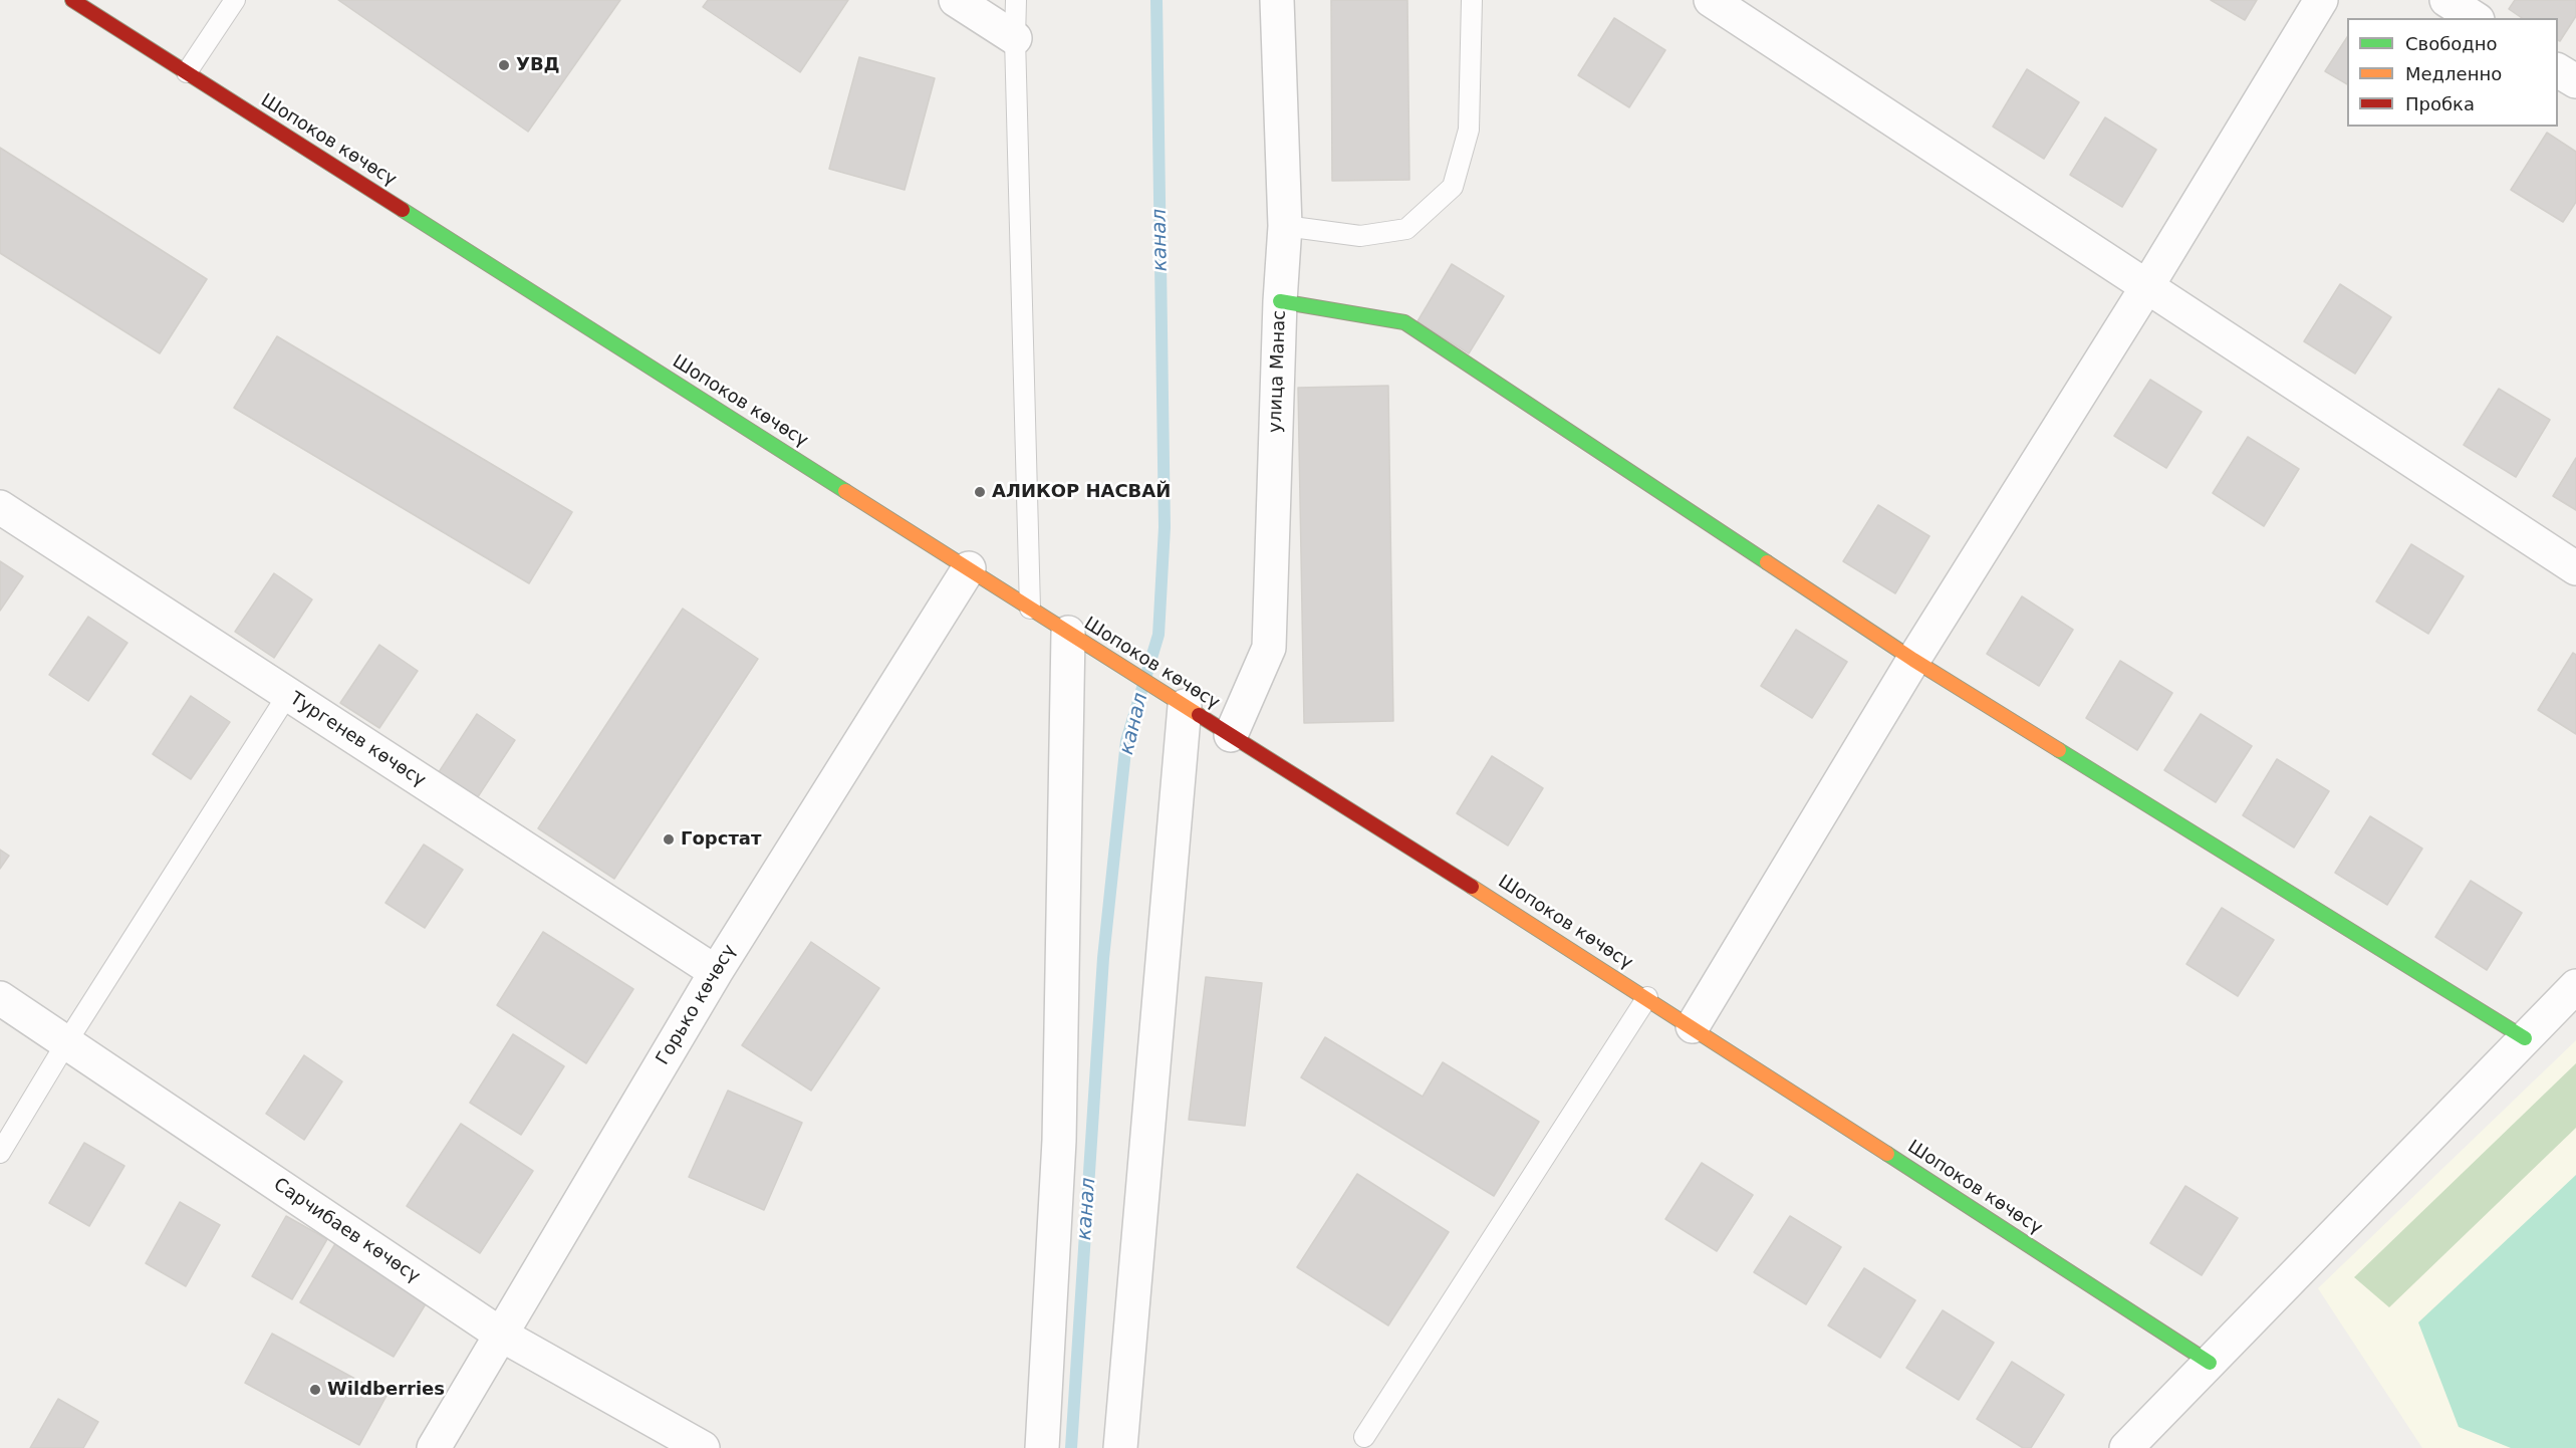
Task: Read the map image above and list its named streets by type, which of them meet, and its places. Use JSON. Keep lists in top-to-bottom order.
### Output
{
  "streets": {
    "street": [
      "Шопоков көчөсү",
      "улица Манас",
      "Тургенев көчөсү",
      "Горько көчөсү",
      "Сарчибаев көчөсү"
    ]
  },
  "crossings": [
    ["Шопоков көчөсү", "улица Манас"],
    ["Шопоков көчөсү", "Горько көчөсү"],
    ["Тургенев көчөсү", "Горько көчөсү"],
    ["Горько көчөсү", "Сарчибаев көчөсү"]
  ],
  "water": ["канал"],
  "places": [
    "УВД",
    "АЛИКОР НАСВАЙ",
    "Горстат",
    "Wildberries"
  ],
  "legend": ["Свободно", "Медленно", "Пробка"]
}
